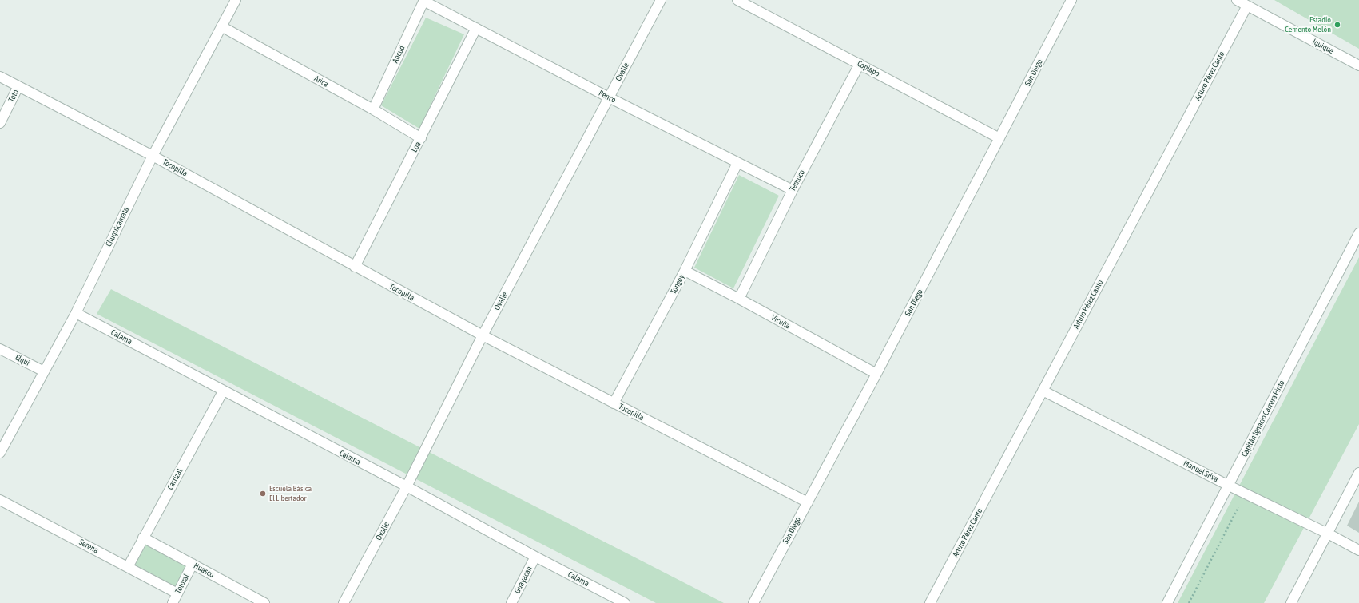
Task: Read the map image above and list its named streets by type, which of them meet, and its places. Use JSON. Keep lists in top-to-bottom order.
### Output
{
  "streets": {
    "street": [
      "Iquique",
      "Ancud",
      "Copiapo",
      "Ovalle",
      "San Diego",
      "Arturo Pérez Canto",
      "Arica",
      "Toto",
      "Penco",
      "Loa",
      "Tocopilla",
      "Temuco",
      "Chuquicamata",
      "Tongoy",
      "Vicuña",
      "Calama",
      "Elqui",
      "Capitán Ignacio Carrera Pinto",
      "Manuel Silva",
      "Carrizal",
      "Serena",
      "Huasco",
      "Guayacan",
      "Totoral"
    ]
  },
  "crossings": [
    ["Iquique", "Arturo Pérez Canto"],
    ["Ancud", "Arica"],
    ["Ancud", "Penco"],
    ["Copiapo", "San Diego"],
    ["Copiapo", "Temuco"],
    ["Ovalle", "Penco"],
    ["Ovalle", "Tocopilla"],
    ["Ovalle", "Calama"],
    ["San Diego", "Tocopilla"],
    ["San Diego", "Vicuña"],
    ["Arturo Pérez Canto", "Manuel Silva"],
    ["Arica", "Loa"],
    ["Arica", "Chuquicamata"],
    ["Toto", "Tocopilla"],
    ["Penco", "Loa"],
    ["Penco", "Temuco"],
    ["Penco", "Tongoy"],
    ["Loa", "Tocopilla"],
    ["Tocopilla", "Chuquicamata"],
    ["Tocopilla", "Tongoy"],
    ["Temuco", "Vicuña"],
    ["Chuquicamata", "Calama"],
    ["Chuquicamata", "Elqui"],
    ["Tongoy", "Vicuña"],
    ["Calama", "Carrizal"],
    ["Calama", "Guayacan"],
    ["Capitán Ignacio Carrera Pinto", "Manuel Silva"],
    ["Carrizal", "Serena"],
    ["Carrizal", "Huasco"],
    ["Serena", "Totoral"],
    ["Huasco", "Totoral"]
  ],
  "places": ["Estadio Cemento Melón", "Escuela Básica El Libertador"]
}
